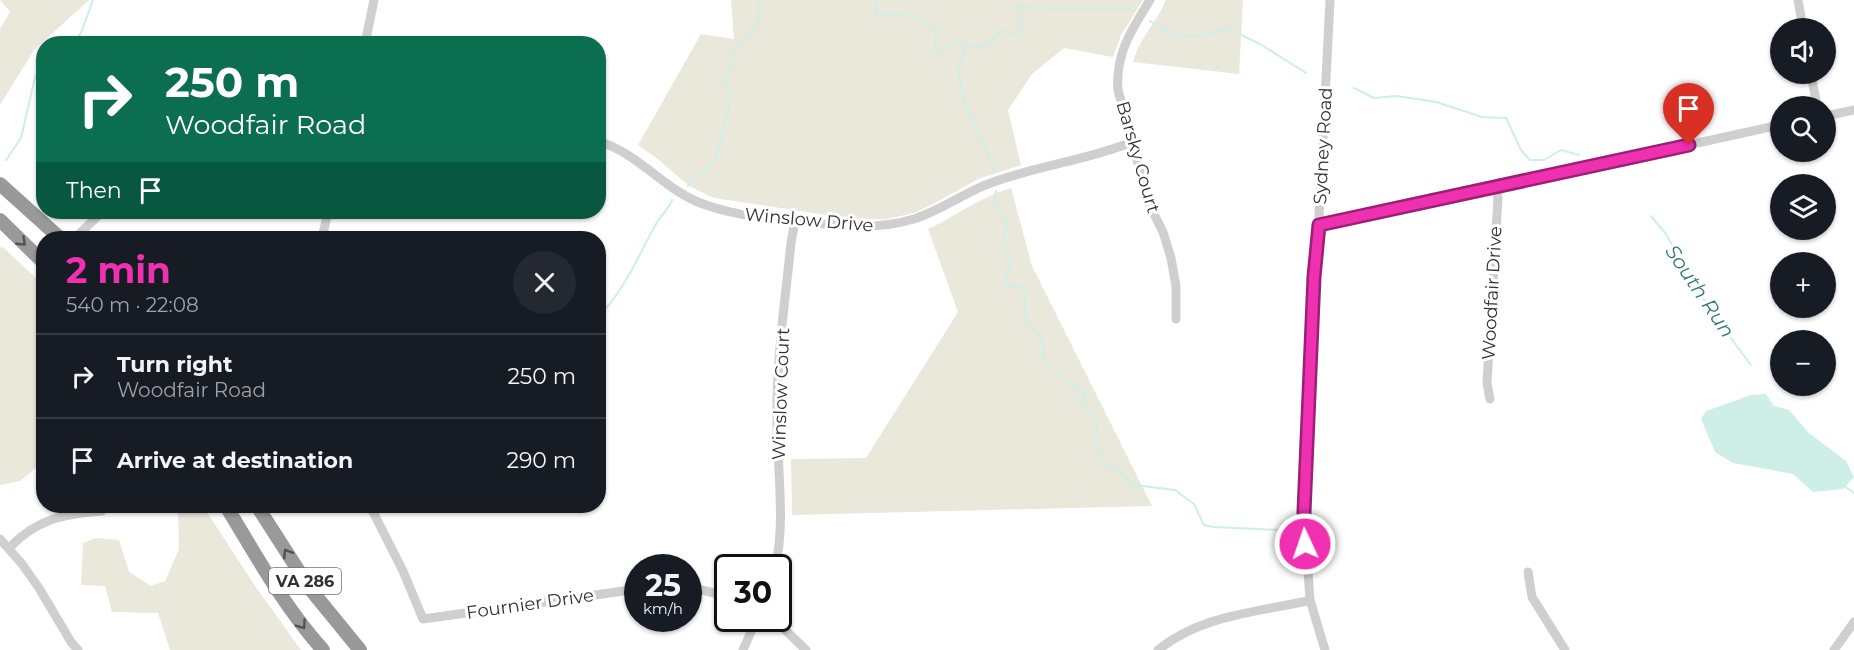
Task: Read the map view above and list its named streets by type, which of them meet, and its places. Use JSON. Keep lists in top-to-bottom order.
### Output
{
  "streets": {
    "highway": ["VA 286"],
    "street": [
      "Sydney Road",
      "Barsky Court",
      "Winslow Drive",
      "Woodfair Drive",
      "Winslow Court",
      "Fournier Drive"
    ]
  },
  "crossings": [
    ["Barsky Court", "Winslow Drive"],
    ["Winslow Drive", "Winslow Court"]
  ],
  "water": ["South Run"],
  "page": {
    "map_buttons": ["+", "−"],
    "turn": ["250 m", "Woodfair Road"],
    "then": "Then",
    "heading": ["2 min", "540 m · 22:08"],
    "list": [
      {
        "name": "Turn right",
        "note": "Woodfair Road",
        "value": "250 m"
      },
      {
        "name": "Arrive at destination",
        "value": "290 m"
      }
    ],
    "speed": "25 km/h",
    "limit": "30"
  }
}
